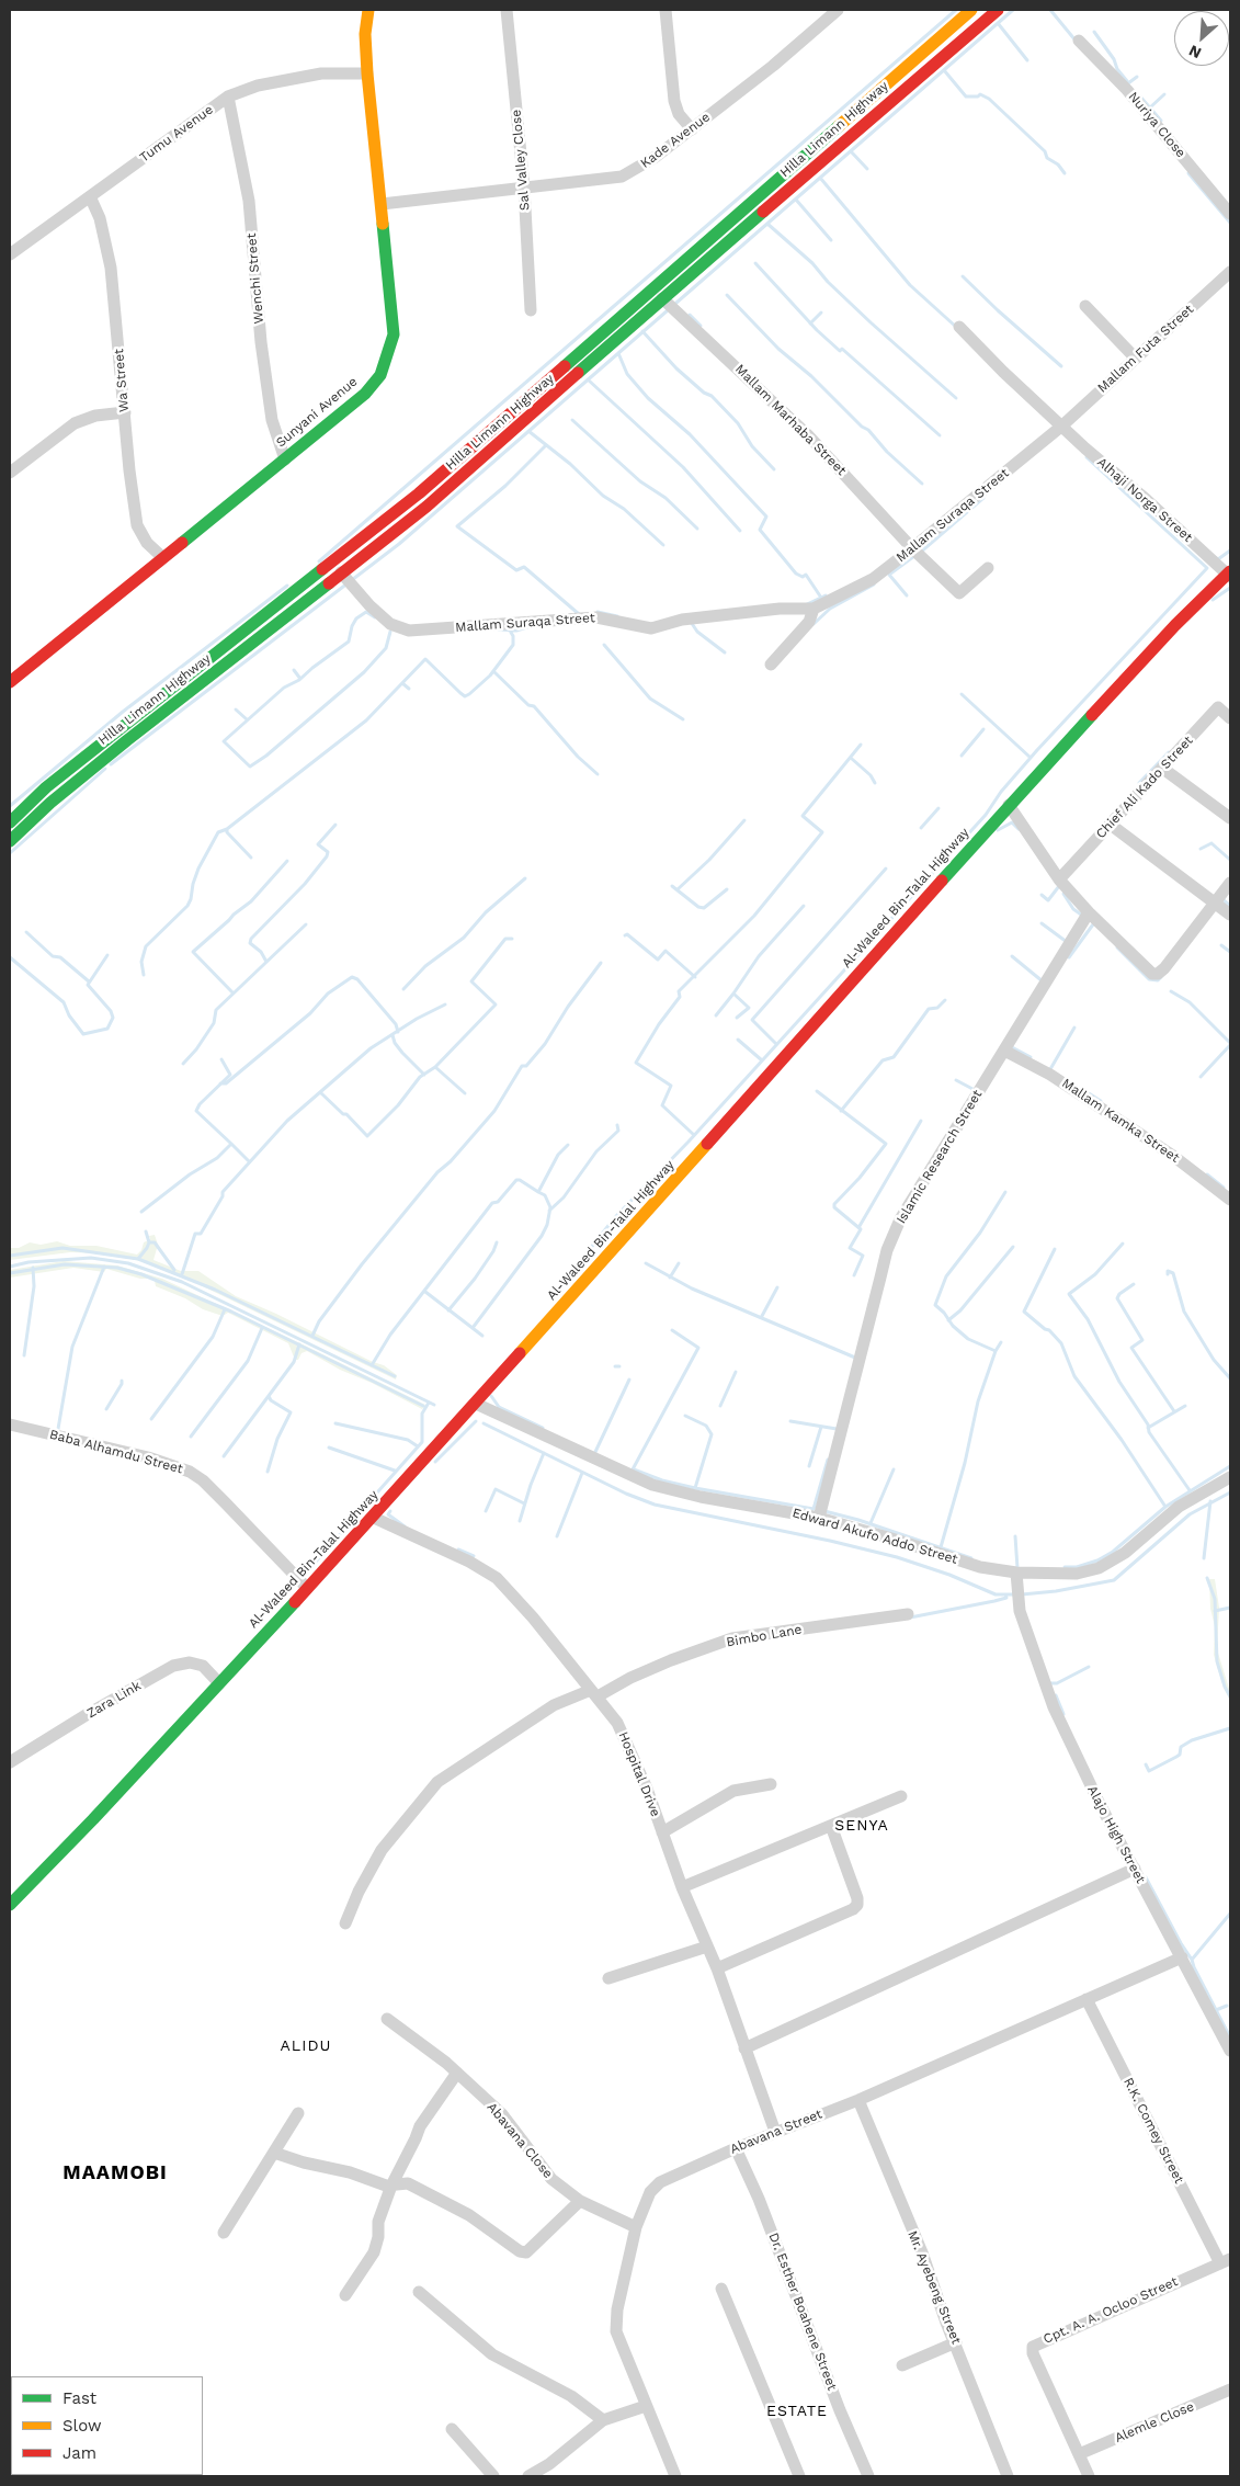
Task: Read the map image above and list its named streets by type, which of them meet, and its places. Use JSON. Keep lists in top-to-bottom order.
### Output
{
  "streets": {
    "street": [
      "Nuriya Close",
      "Hilla Limann Highway",
      "Tumu Avenue",
      "Kade Avenue",
      "Sal Valley Close",
      "Wenchi Street",
      "Mallam Futa Street",
      "Wa Street",
      "Sunyani Avenue",
      "Mallam Marhaba Street",
      "Alhaji Norga Street",
      "Mallam Suraqa Street",
      "Chief Ali Kado Street",
      "Al-Waleed Bin-Talal Highway",
      "Mallam Kamka Street",
      "Islamic Research Street",
      "Baba Alhamdu Street",
      "Edward Akufo Addo Street",
      "Bimbo Lane",
      "Zara Link",
      "Hospital Drive",
      "Alajo High Street",
      "R.K. Comey Street",
      "Abavana Street",
      "Abavana Close",
      "Mr. Ayebeng Street",
      "Cpt. A. A. Ocloo Street",
      "Dr. Esther Boahene Street",
      "Alemle Close"
    ]
  },
  "crossings": [
    ["Hilla Limann Highway", "Mallam Marhaba Street"],
    ["Hilla Limann Highway", "Mallam Suraqa Street"],
    ["Tumu Avenue", "Wenchi Street"],
    ["Tumu Avenue", "Wa Street"],
    ["Tumu Avenue", "Sunyani Avenue"],
    ["Kade Avenue", "Sal Valley Close"],
    ["Kade Avenue", "Sunyani Avenue"],
    ["Wenchi Street", "Sunyani Avenue"],
    ["Mallam Futa Street", "Alhaji Norga Street"],
    ["Mallam Futa Street", "Mallam Suraqa Street"],
    ["Wa Street", "Sunyani Avenue"],
    ["Mallam Marhaba Street", "Mallam Suraqa Street"],
    ["Alhaji Norga Street", "Mallam Suraqa Street"],
    ["Alhaji Norga Street", "Al-Waleed Bin-Talal Highway"],
    ["Al-Waleed Bin-Talal Highway", "Baba Alhamdu Street"],
    ["Al-Waleed Bin-Talal Highway", "Edward Akufo Addo Street"],
    ["Al-Waleed Bin-Talal Highway", "Zara Link"],
    ["Al-Waleed Bin-Talal Highway", "Hospital Drive"],
    ["Mallam Kamka Street", "Islamic Research Street"],
    ["Islamic Research Street", "Edward Akufo Addo Street"],
    ["Edward Akufo Addo Street", "Alajo High Street"],
    ["Bimbo Lane", "Hospital Drive"],
    ["Hospital Drive", "Abavana Street"],
    ["Alajo High Street", "Abavana Street"],
    ["R.K. Comey Street", "Abavana Street"],
    ["R.K. Comey Street", "Cpt. A. A. Ocloo Street"],
    ["Abavana Street", "Abavana Close"],
    ["Abavana Street", "Mr. Ayebeng Street"],
    ["Abavana Street", "Dr. Esther Boahene Street"],
    ["Cpt. A. A. Ocloo Street", "Alemle Close"]
  ],
  "districts": [
    "SENYA",
    "ALIDU",
    "MAAMOBI",
    "ESTATE"
  ],
  "legend": ["Fast", "Slow", "Jam"],
  "north": "bottom left"
}
